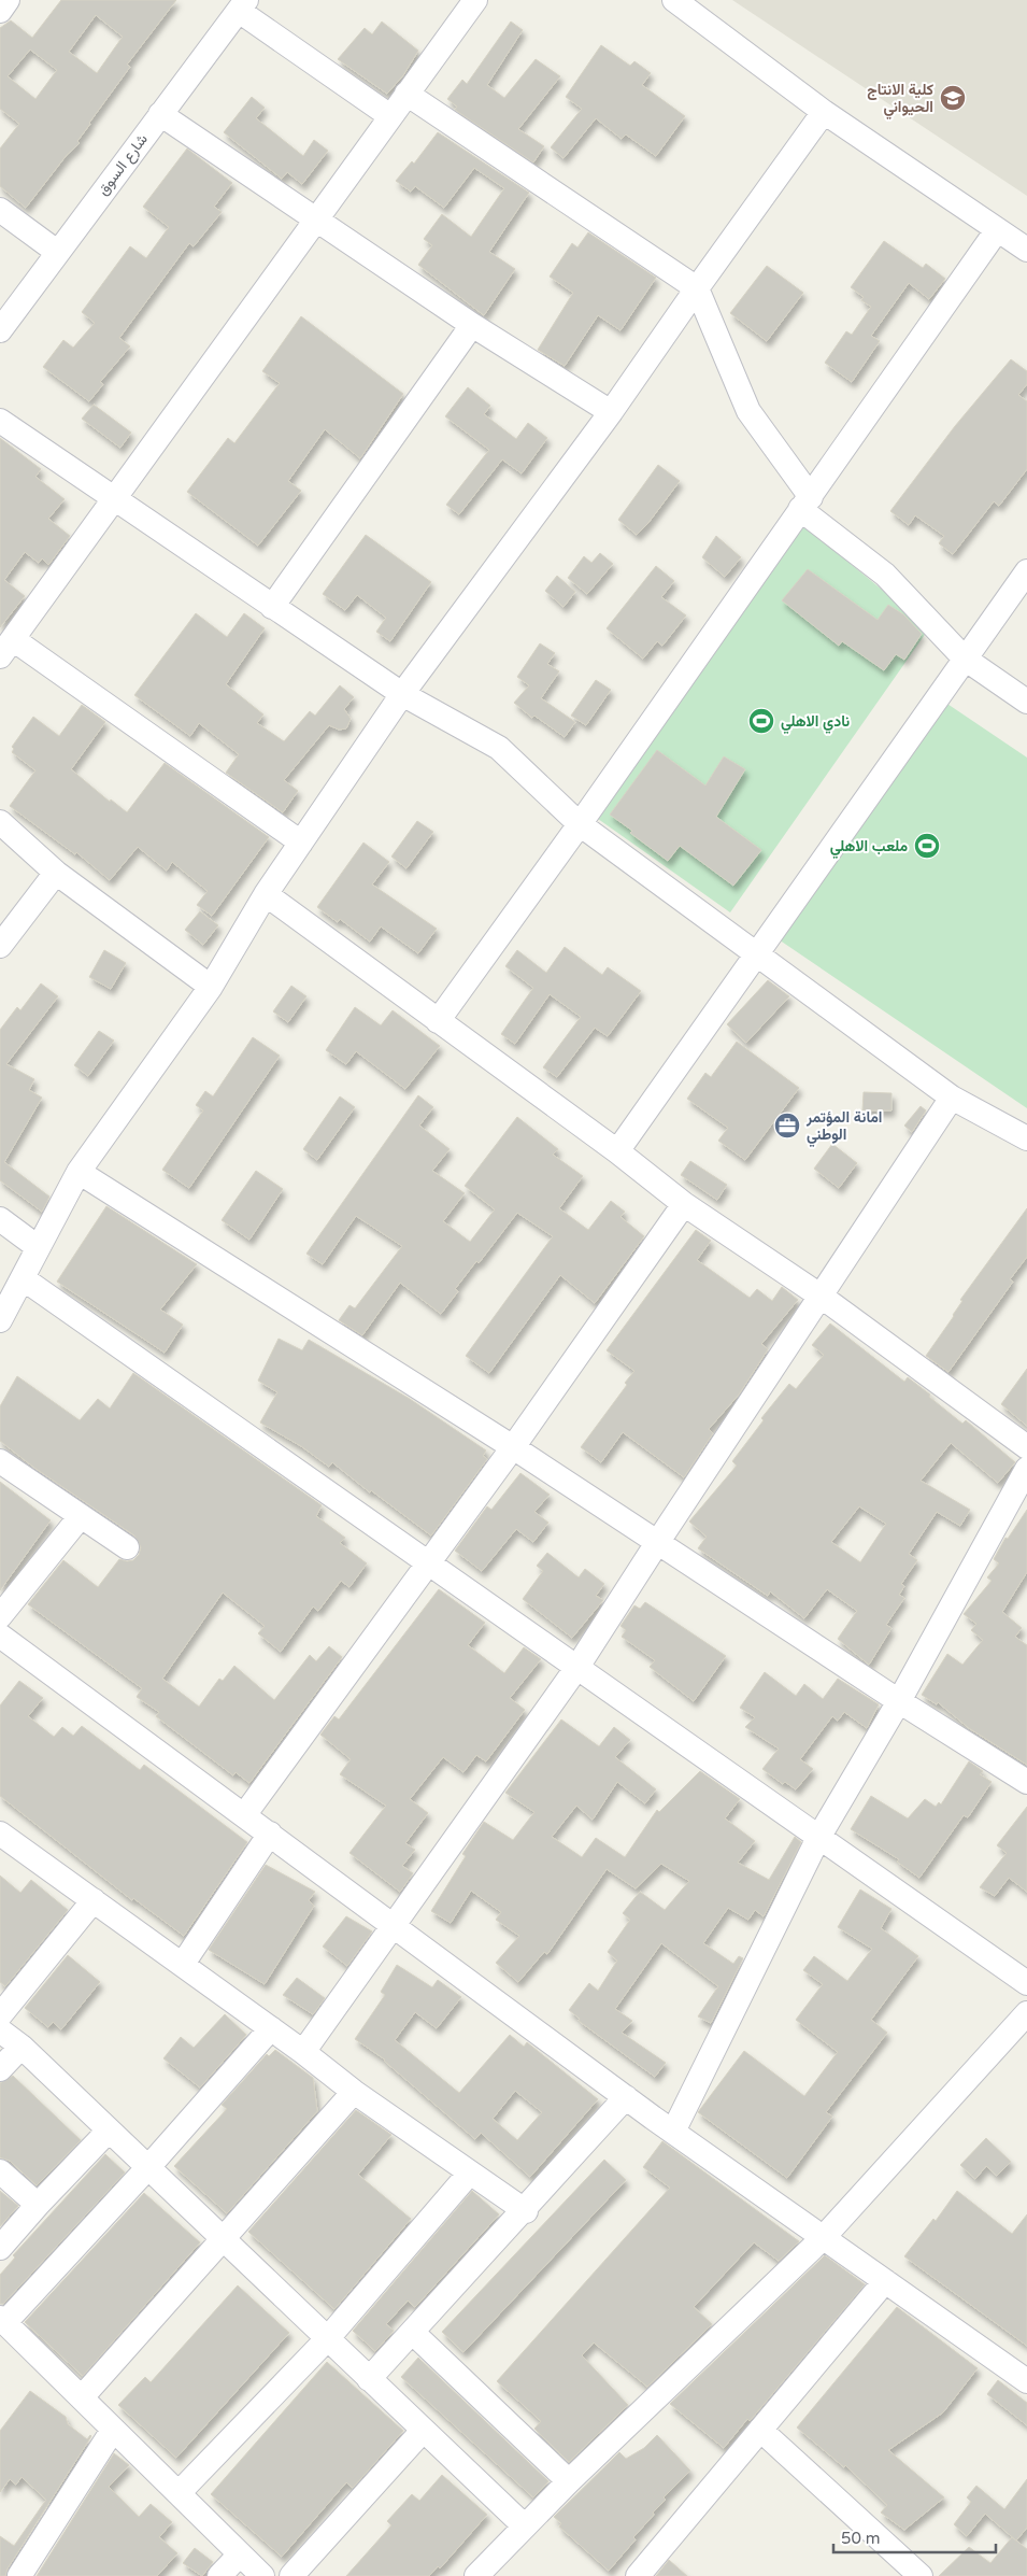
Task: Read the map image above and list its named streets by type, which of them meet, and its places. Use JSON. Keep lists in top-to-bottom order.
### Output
{
  "streets": {
    "street": ["شارع السوق"]
  },
  "places": {
    "school or university": ["كلية الانتاج الحيواني"],
    "sports": ["نادي الاهلي", "ملعب الاهلي"],
    "office": ["امانة المؤتمر الوطني"]
  },
  "scale_bar": "50 m"
}
